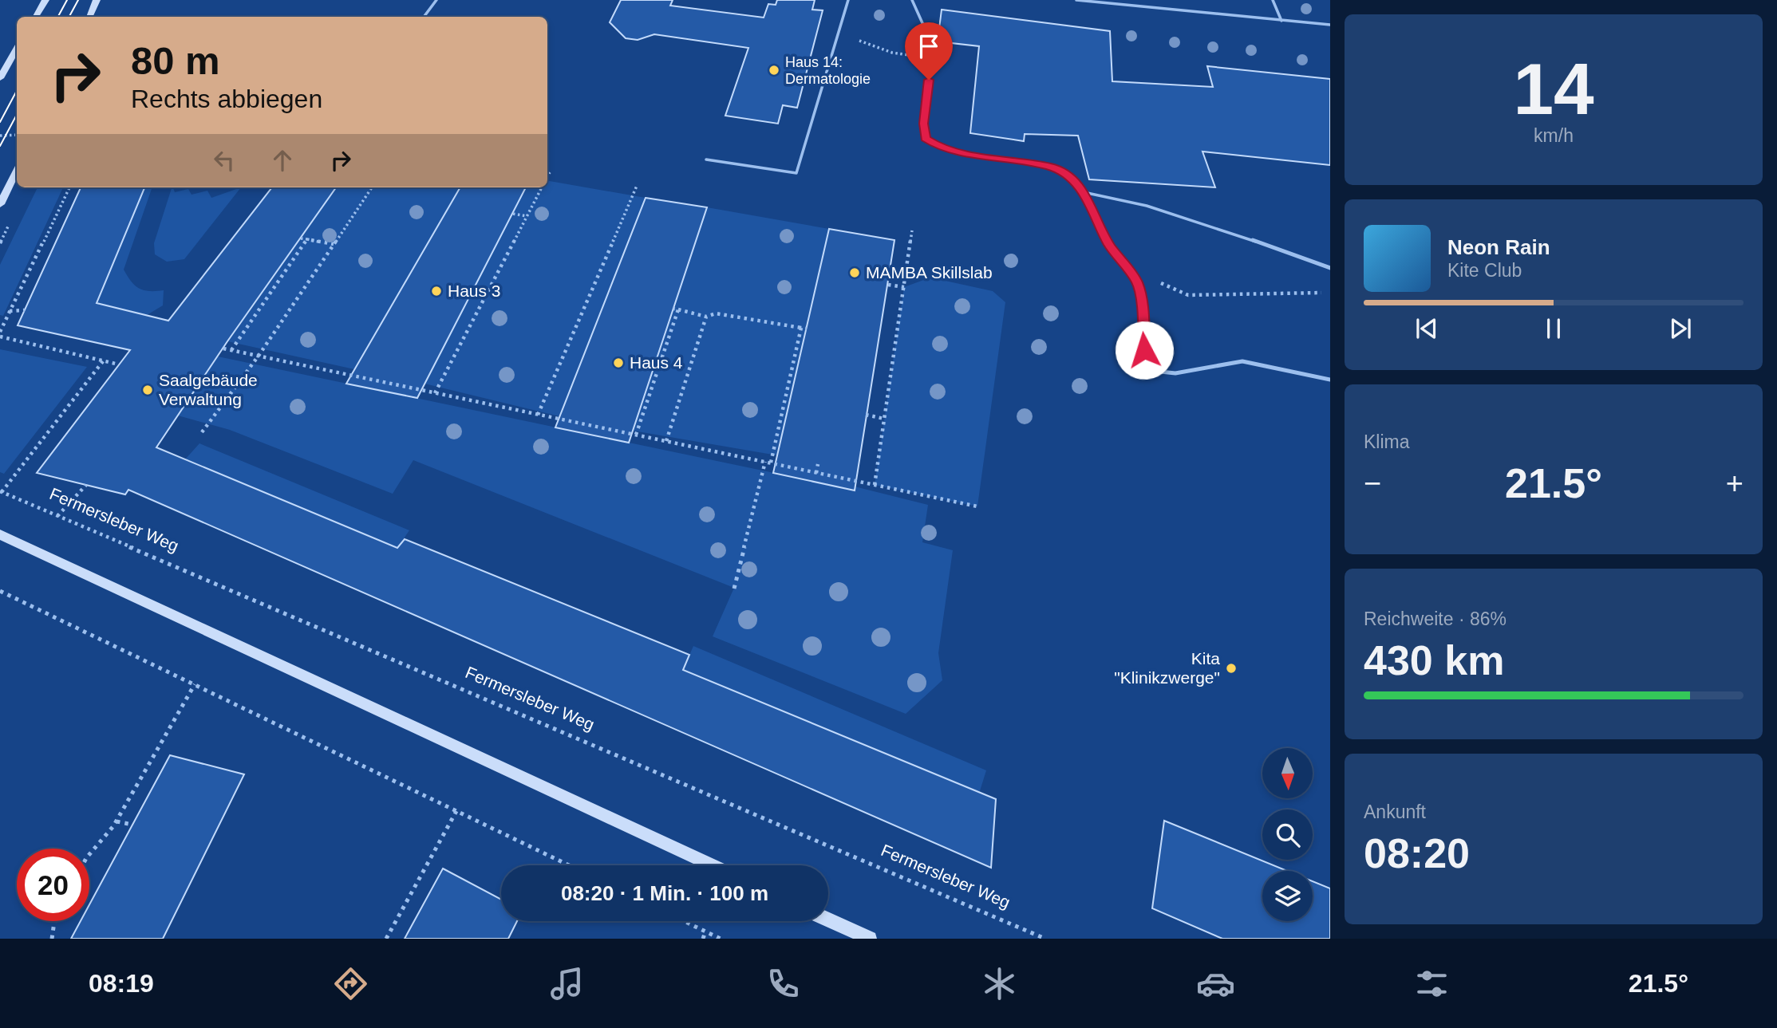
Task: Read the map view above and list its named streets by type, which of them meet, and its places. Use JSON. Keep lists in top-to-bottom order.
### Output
{
  "streets": {
    "path": ["Fermersleber Weg"]
  },
  "places": [
    "Haus 14: Dermatologie",
    "MAMBA Skillslab",
    "Haus 3",
    "Haus 4",
    "Saalgebäude Verwaltung",
    "Kita \"Klinikzwerge\""
  ],
  "north": "bottom",
  "page": {
    "tile": [
      ["14", "km/h"],
      "Klima",
      ["Reichweite · 86%", "430 km"],
      ["Ankunft", "08:20"]
    ],
    "turn": ["80 m", "Rechts abbiegen"],
    "song": ["Neon Rain", "Kite Club"],
    "heat": ["−", "21.5°", "+"],
    "limit": "20",
    "trip": "08:20 · 1 Min. · 100 m",
    "tabs": ["08:19", "21.5°"]
  }
}
